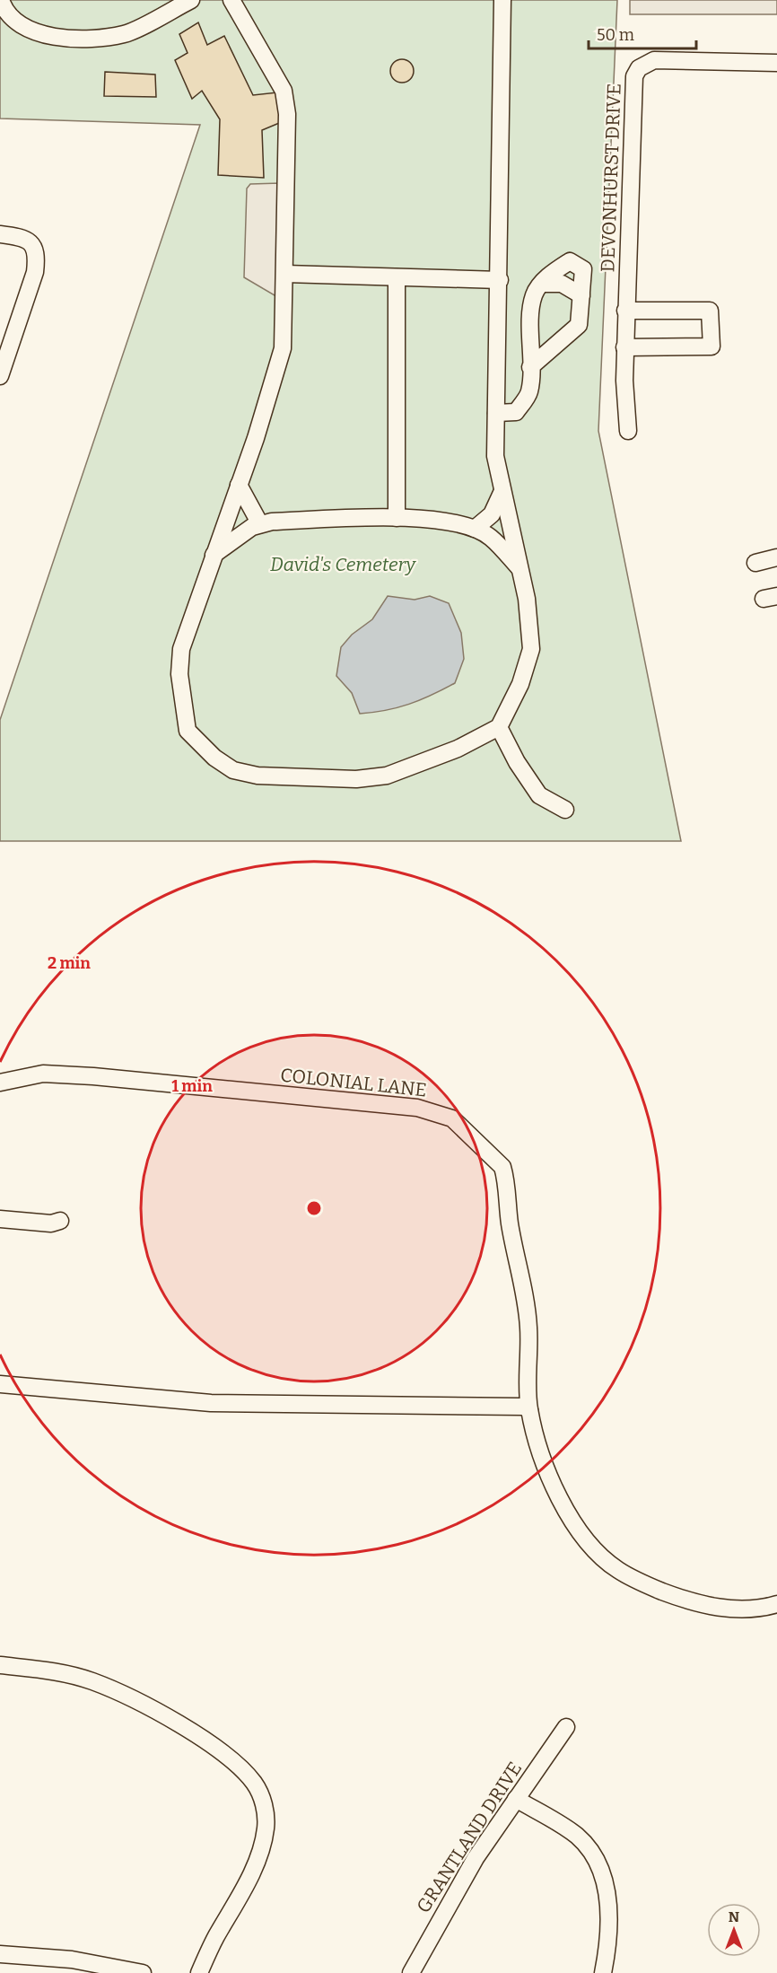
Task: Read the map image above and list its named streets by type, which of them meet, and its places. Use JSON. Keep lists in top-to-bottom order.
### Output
{
  "streets": {
    "street": ["DEVONHURST DRIVE", "COLONIAL LANE", "GRANTLAND DRIVE"]
  },
  "parks": ["David's Cemetery"],
  "scale_bar": "50 m",
  "north": "top",
  "rings": ["2 min", "1 min"]
}
